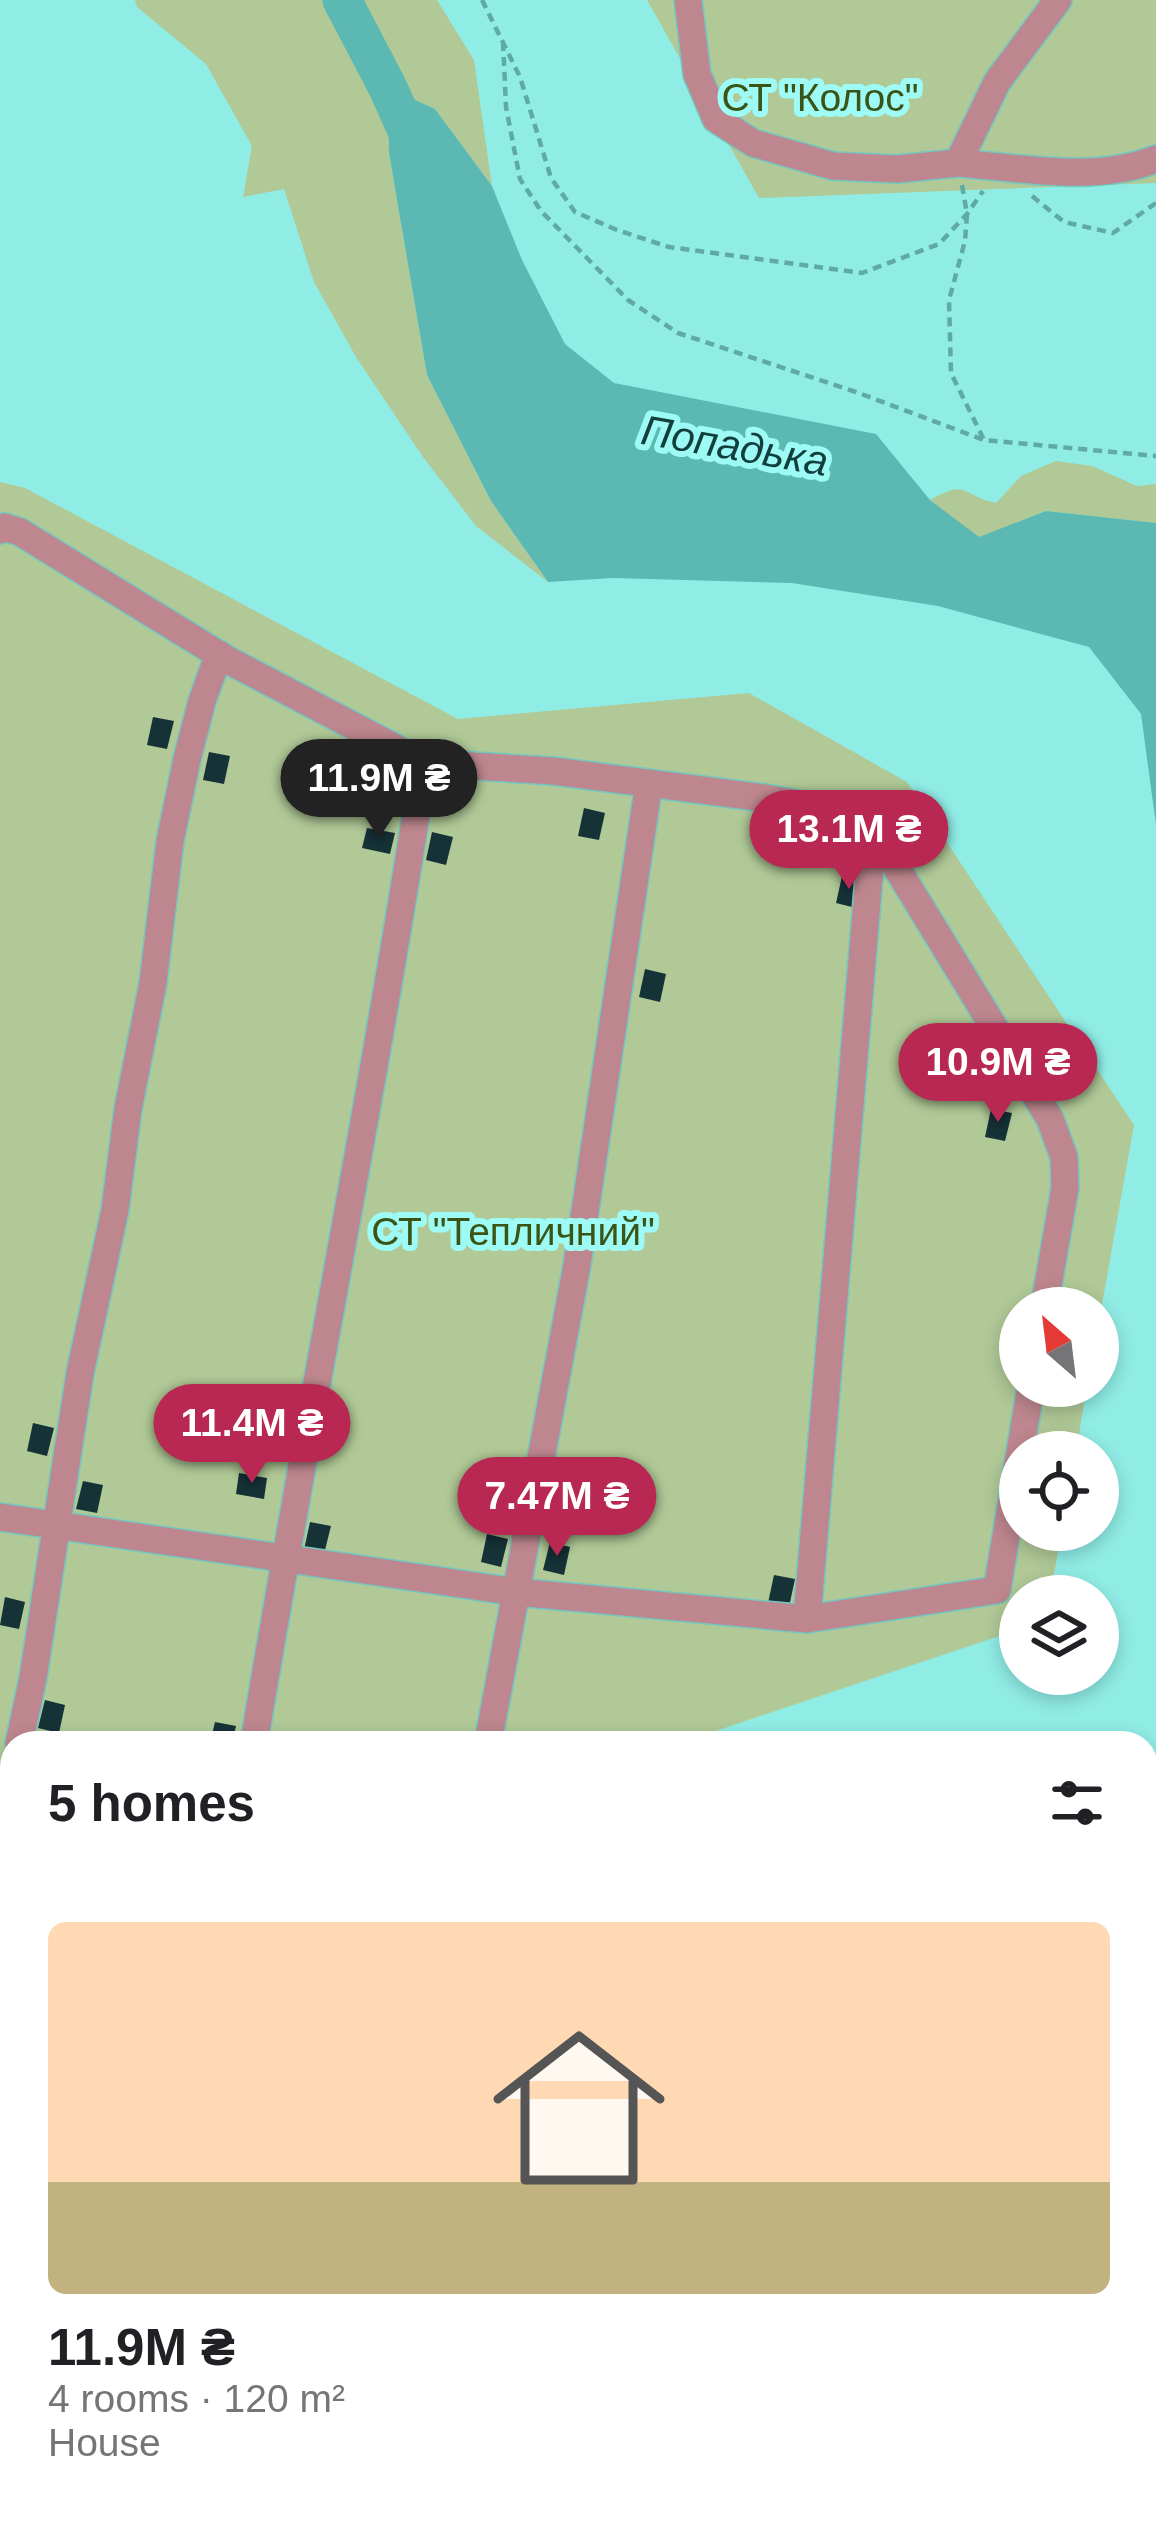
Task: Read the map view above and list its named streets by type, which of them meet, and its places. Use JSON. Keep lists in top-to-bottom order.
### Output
{
  "water": ["Попадька"],
  "parks": ["СТ \"Колос\"", "СТ \"Тепличний\""],
  "north": "top left",
  "page": {
    "price": [
      "11.9M ₴",
      "13.1M ₴",
      "10.9M ₴",
      "11.4M ₴",
      "7.47M ₴"
    ],
    "heading": "5 homes",
    "list": [
      {
        "name": "11.9M ₴",
        "note": "4 rooms · 120 m² · House"
      }
    ]
  }
}
